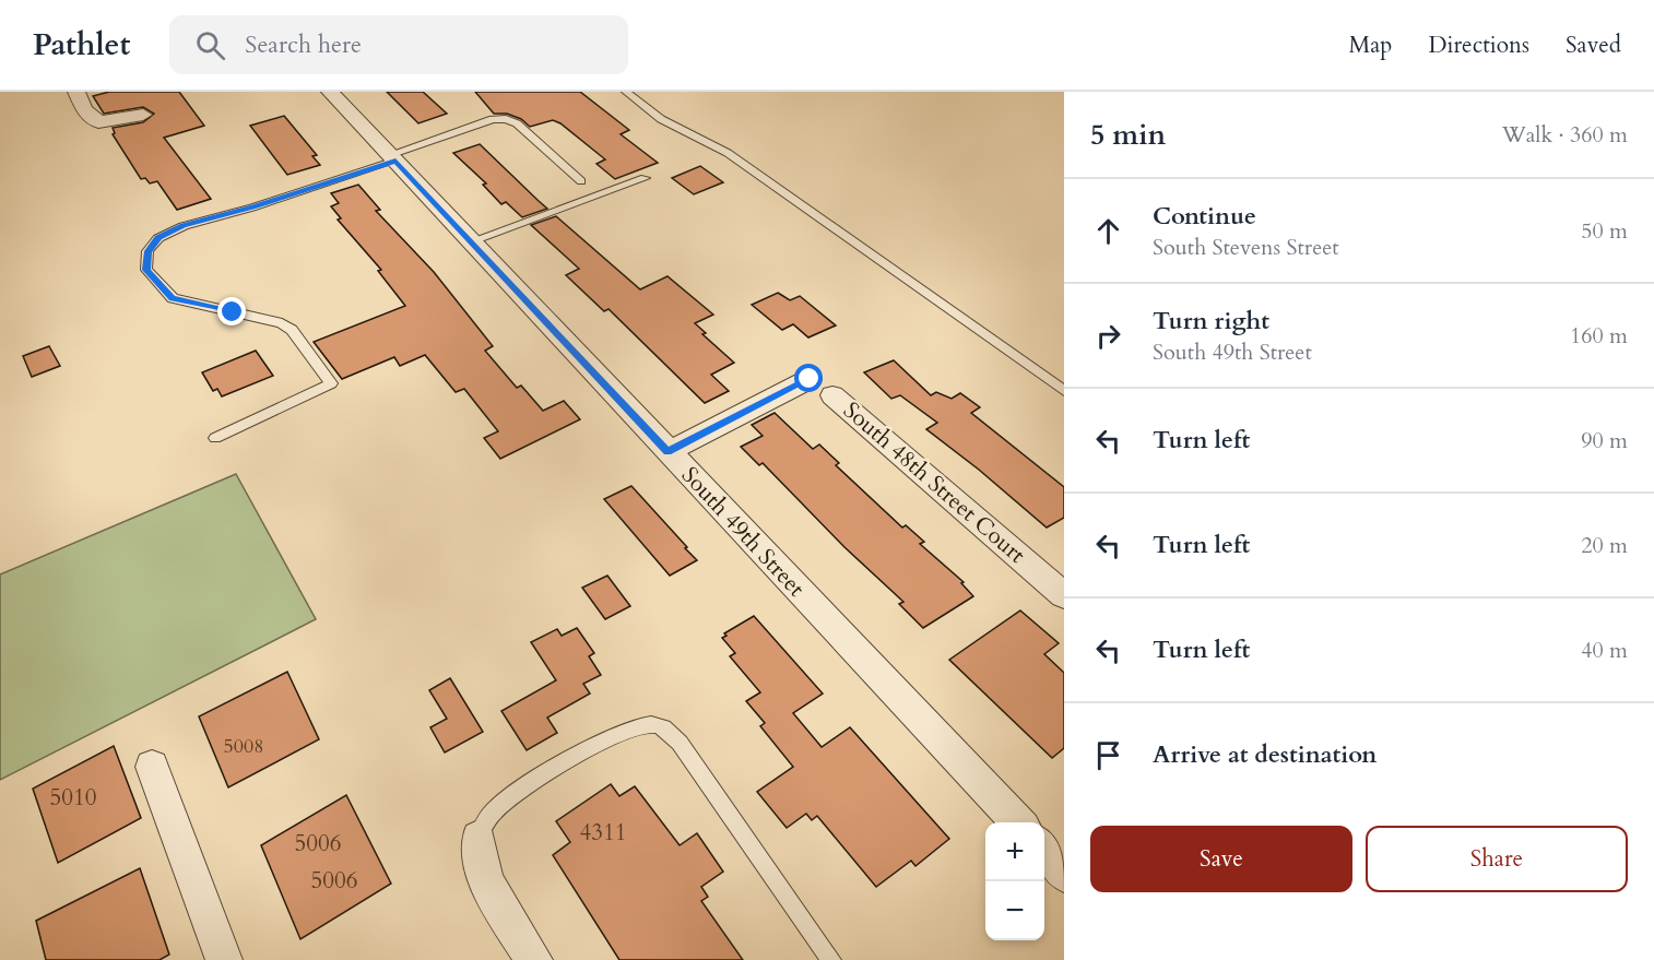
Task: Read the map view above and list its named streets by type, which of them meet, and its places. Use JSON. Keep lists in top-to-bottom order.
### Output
{
  "streets": {
    "street": ["South 48th Street Court", "South 49th Street"]
  },
  "house_numbers": [
    "5008",
    "5010",
    "4311",
    "5006",
    "5006"
  ],
  "page": {
    "header": "Pathlet",
    "search": "Search here",
    "nav": ["Map", "Directions", "Saved"],
    "heading": ["5 min", "Walk · 360 m"],
    "list": [
      ["Continue", "South Stevens Street", "50 m"],
      ["Turn right", "South 49th Street", "160 m"],
      ["Turn left", "90 m"],
      ["Turn left", "20 m"],
      ["Turn left", "40 m"],
      "Arrive at destination"
    ],
    "buttons": ["Save", "Share"],
    "map_buttons": ["+", "−"]
  }
}
